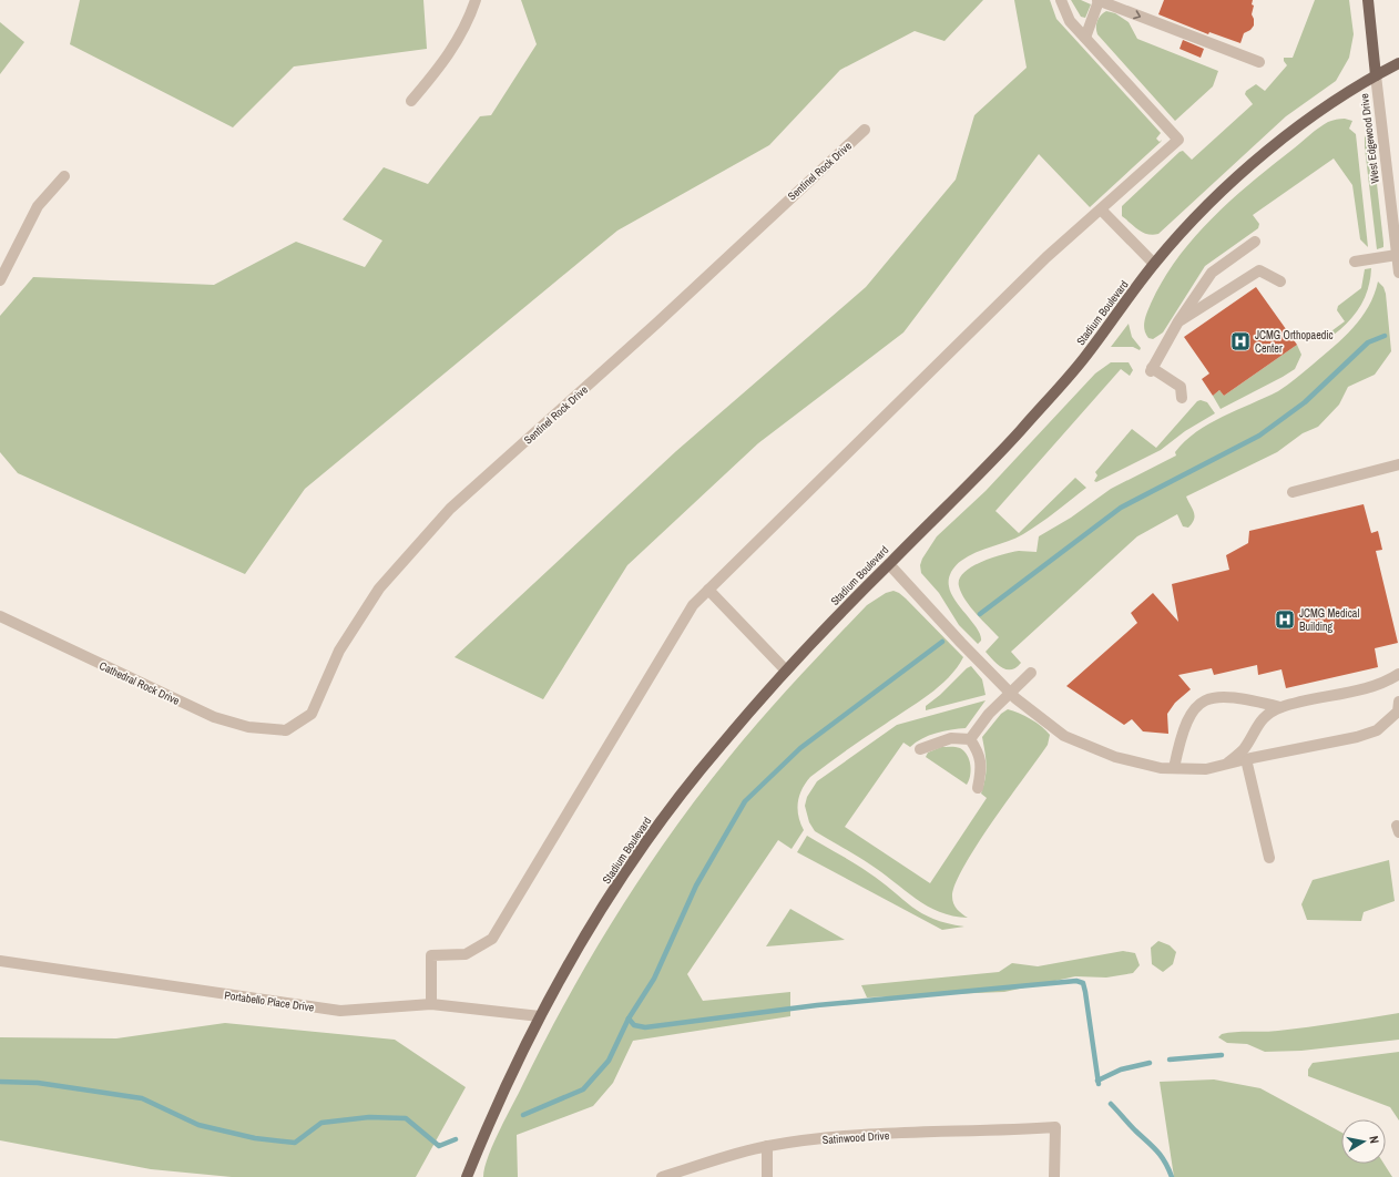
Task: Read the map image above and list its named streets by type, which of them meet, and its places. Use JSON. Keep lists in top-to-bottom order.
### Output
{
  "streets": {
    "main road": ["West Edgewood Drive", "Stadium Boulevard"],
    "street": [
      "Sentinel Rock Drive",
      "Cathedral Rock Drive",
      "Portabello Place Drive",
      "Satinwood Drive"
    ]
  },
  "crossings": [
    ["West Edgewood Drive", "Stadium Boulevard"],
    ["Sentinel Rock Drive", "Cathedral Rock Drive"],
    ["Stadium Boulevard", "Portabello Place Drive"]
  ],
  "places": {
    "hospital": ["JCMG Orthopaedic Center", "JCMG Medical Building"]
  },
  "north": "right"
}
